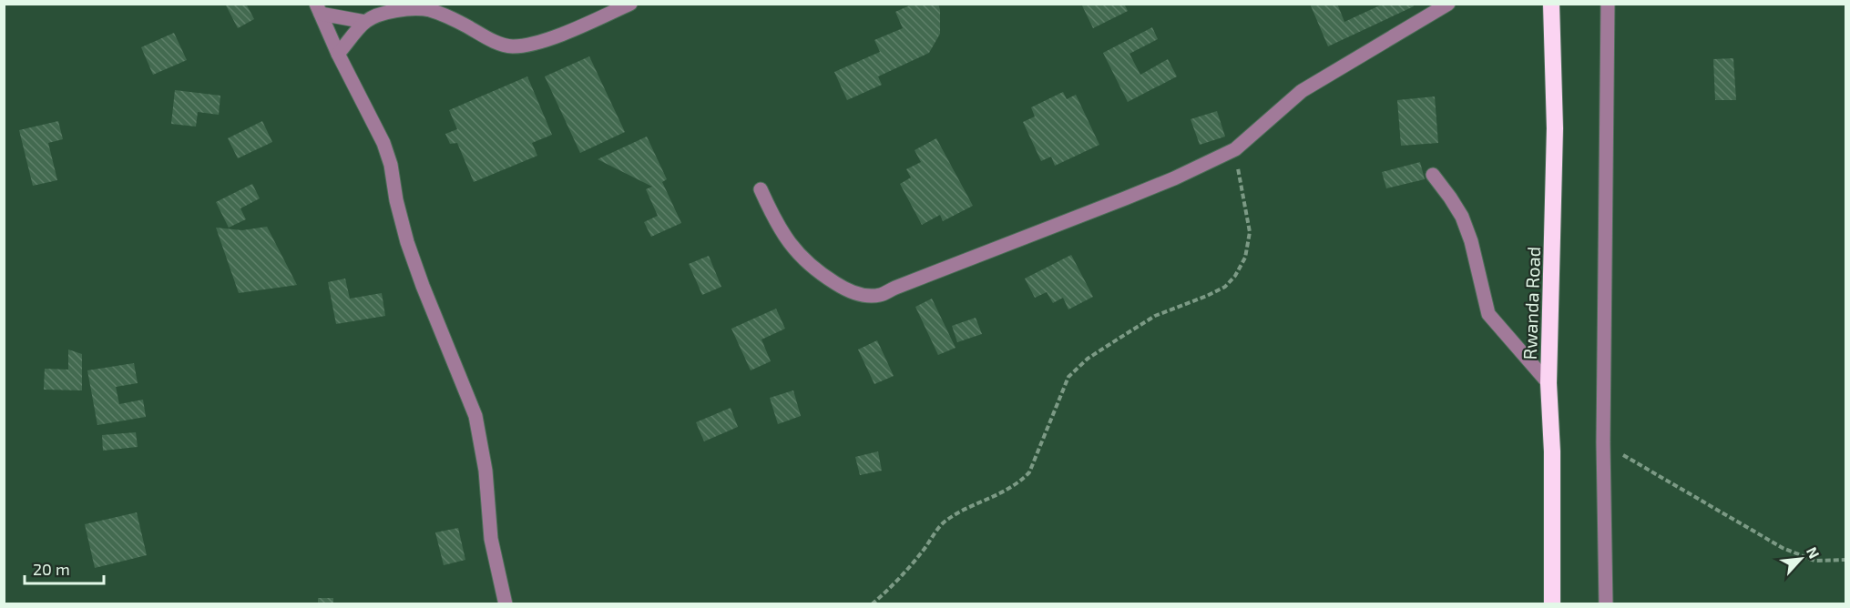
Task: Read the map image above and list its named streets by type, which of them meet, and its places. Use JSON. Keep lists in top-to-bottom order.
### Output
{
  "streets": {
    "highway": ["Rwanda Road"]
  },
  "scale_bar": "20 m",
  "north": "top right"
}
